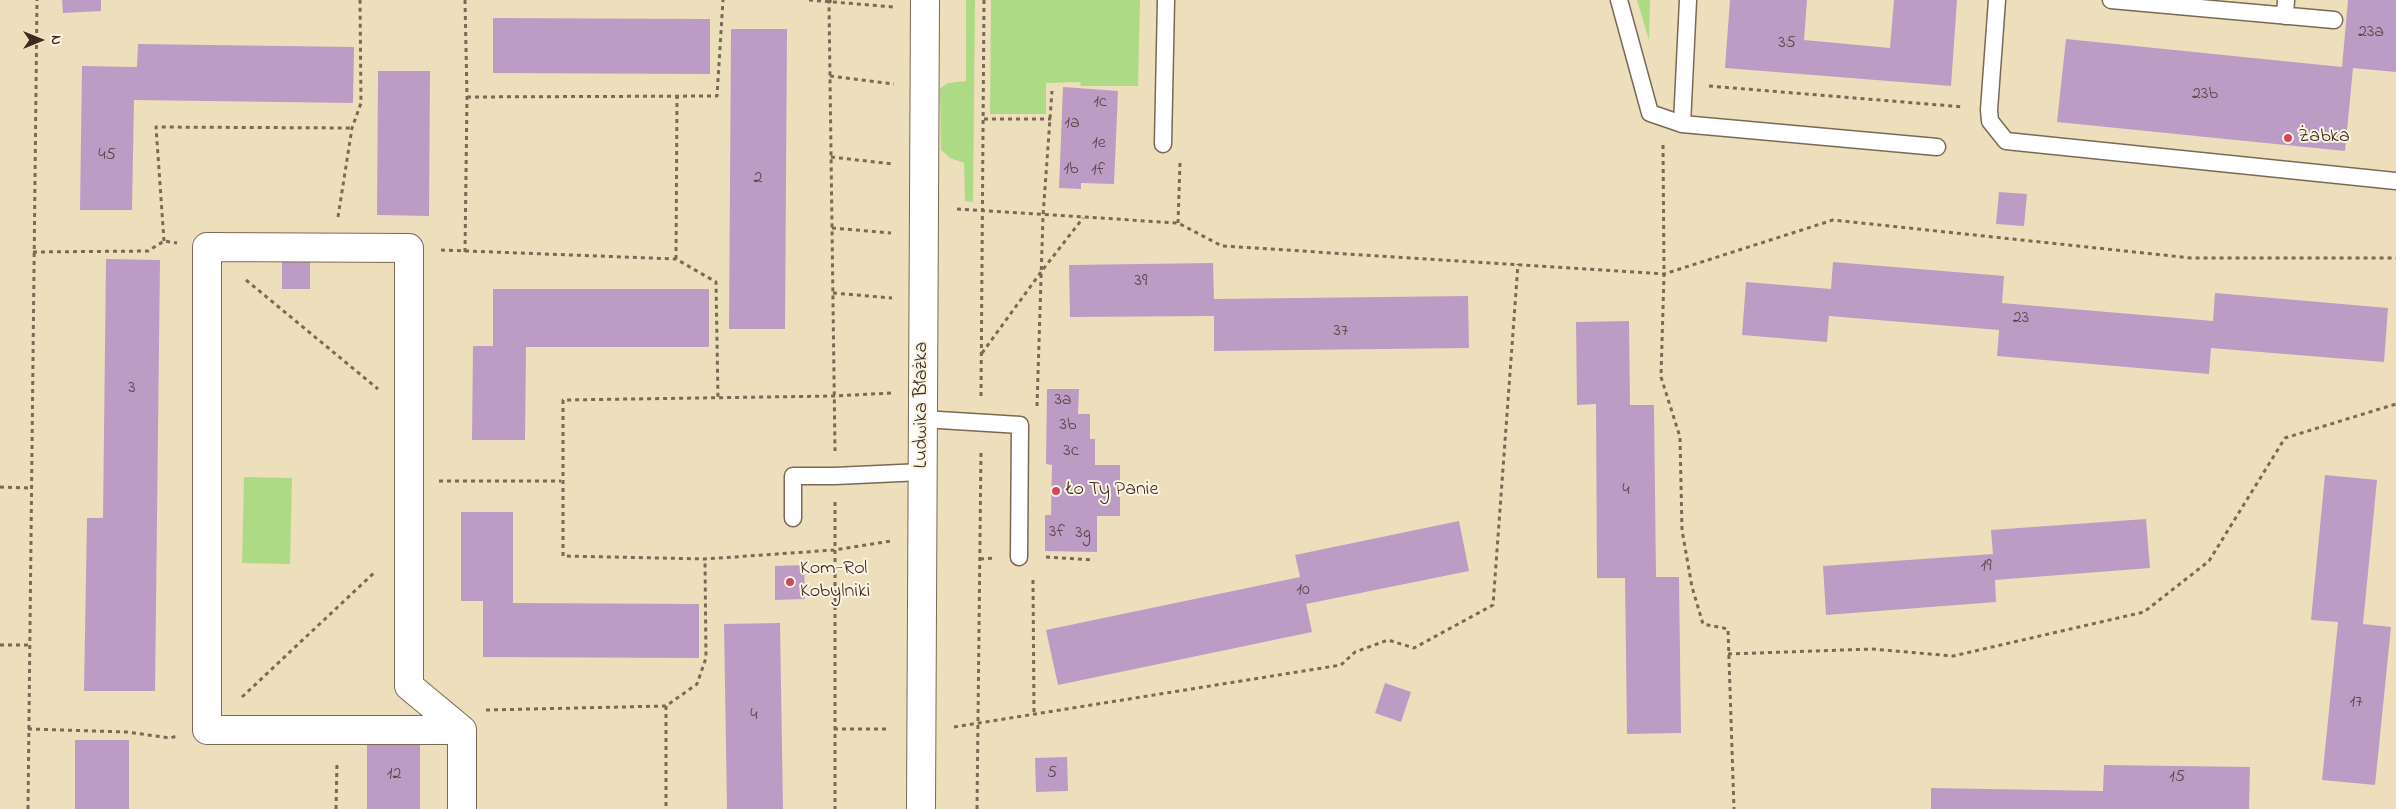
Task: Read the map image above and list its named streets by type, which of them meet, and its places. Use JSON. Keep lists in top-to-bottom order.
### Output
{
  "streets": {
    "street": ["Ludwika Błażka"]
  },
  "places": ["Żabka", "Ło Ty Panie", "Kom-Rol Kobylniki"],
  "house_numbers": [
    "23a",
    "35",
    "23b",
    "1c",
    "1a",
    "1e",
    "45",
    "1b",
    "1f",
    "2",
    "39",
    "23",
    "37",
    "3",
    "3a",
    "3b",
    "3c",
    "4",
    "3f",
    "3g",
    "19",
    "10",
    "17",
    "4",
    "5",
    "12",
    "15"
  ],
  "north": "right"
}
